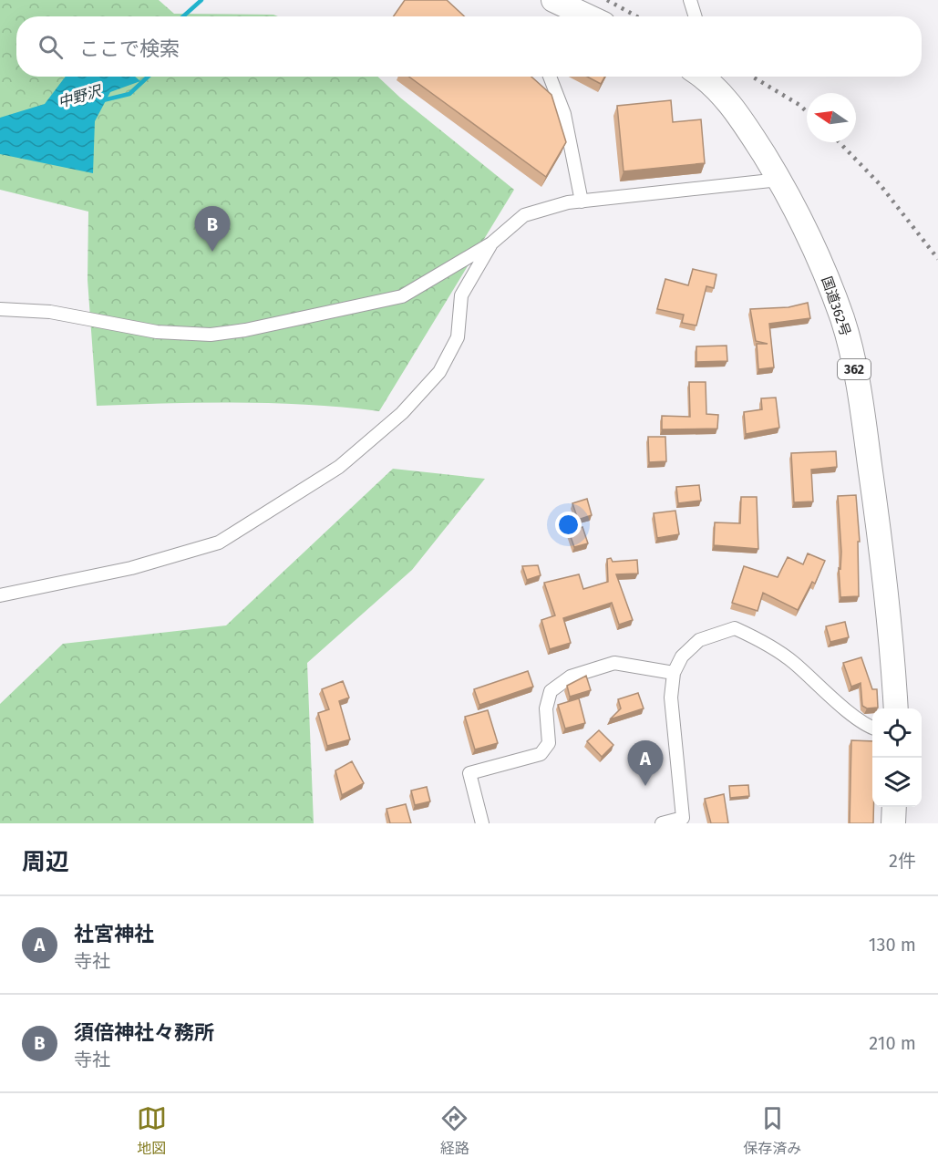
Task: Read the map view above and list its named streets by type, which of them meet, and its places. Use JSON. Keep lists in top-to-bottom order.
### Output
{
  "streets": {
    "highway": ["国道362号", "362"]
  },
  "water": ["中野沢"],
  "north": "left",
  "page": {
    "search": "ここで検索",
    "pins": ["B", "A"],
    "heading": ["周辺", "2件"],
    "list": [
      {
        "mark": "A",
        "name": "社宮神社",
        "note": "寺社",
        "value": "130 m"
      },
      {
        "mark": "B",
        "name": "須倍神社々務所",
        "note": "寺社",
        "value": "210 m"
      }
    ],
    "nav": ["地図", "経路", "保存済み"]
  }
}
